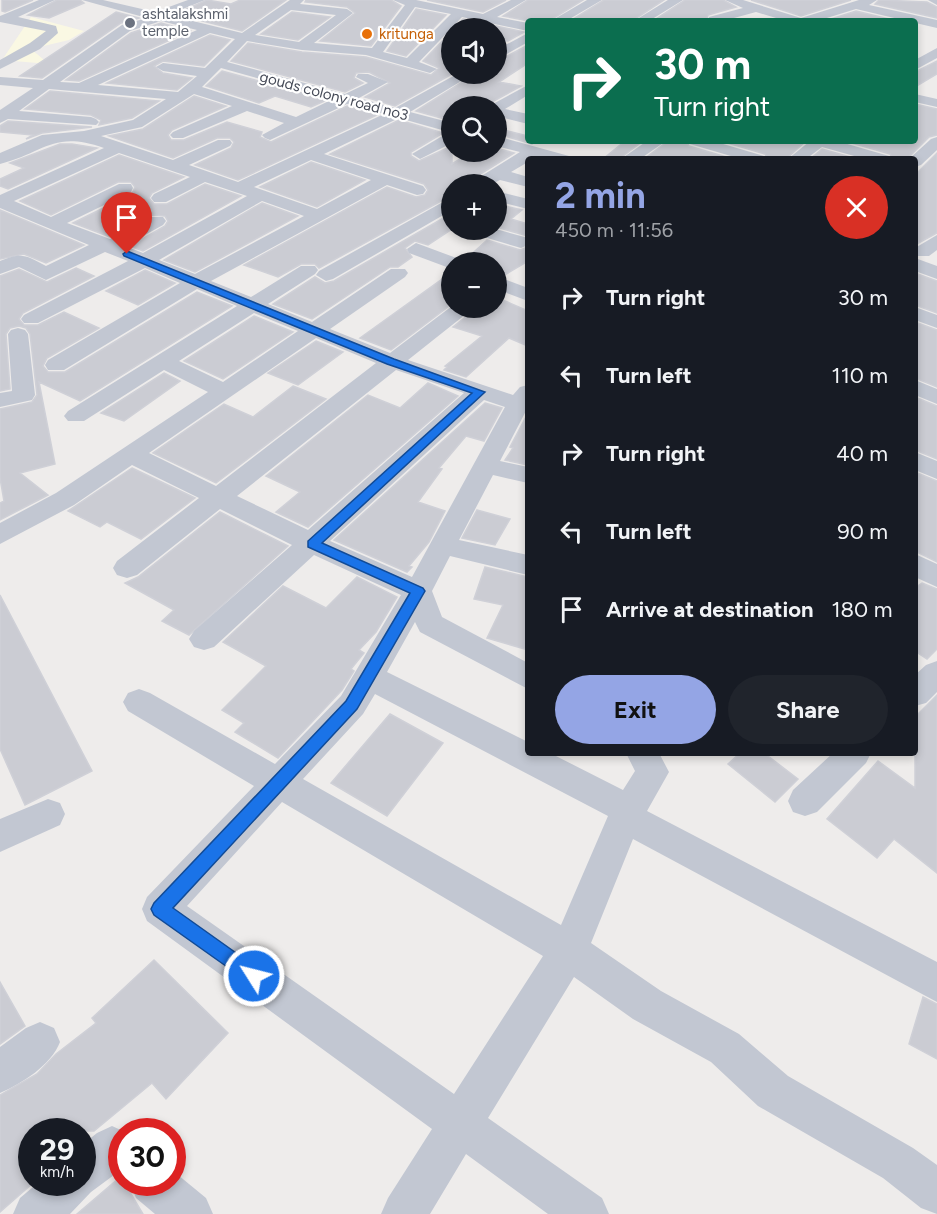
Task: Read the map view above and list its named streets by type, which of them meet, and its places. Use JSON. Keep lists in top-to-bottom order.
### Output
{
  "streets": {
    "street": ["gouds colony road no3"]
  },
  "places": ["ashtalakshmi temple", "kritunga"],
  "page": {
    "map_buttons": ["+", "−"],
    "turn": ["30 m", "Turn right"],
    "heading": ["2 min", "450 m · 11:56"],
    "list": [
      {
        "name": "Turn right",
        "value": "30 m"
      },
      {
        "name": "Turn left",
        "value": "110 m"
      },
      {
        "name": "Turn right",
        "value": "40 m"
      },
      {
        "name": "Turn left",
        "value": "90 m"
      },
      {
        "name": "Arrive at destination",
        "value": "180 m"
      }
    ],
    "buttons": ["Exit", "Share"],
    "speed": "29 km/h",
    "limit": "30"
  }
}
